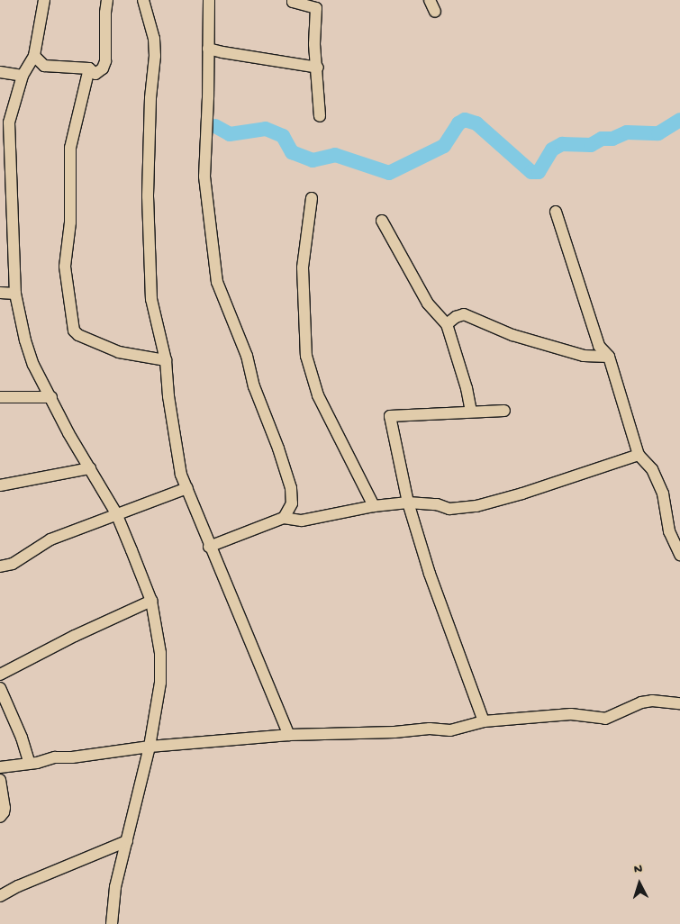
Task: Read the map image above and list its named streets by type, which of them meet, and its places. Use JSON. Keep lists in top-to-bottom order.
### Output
{
  "north": "top"
}
